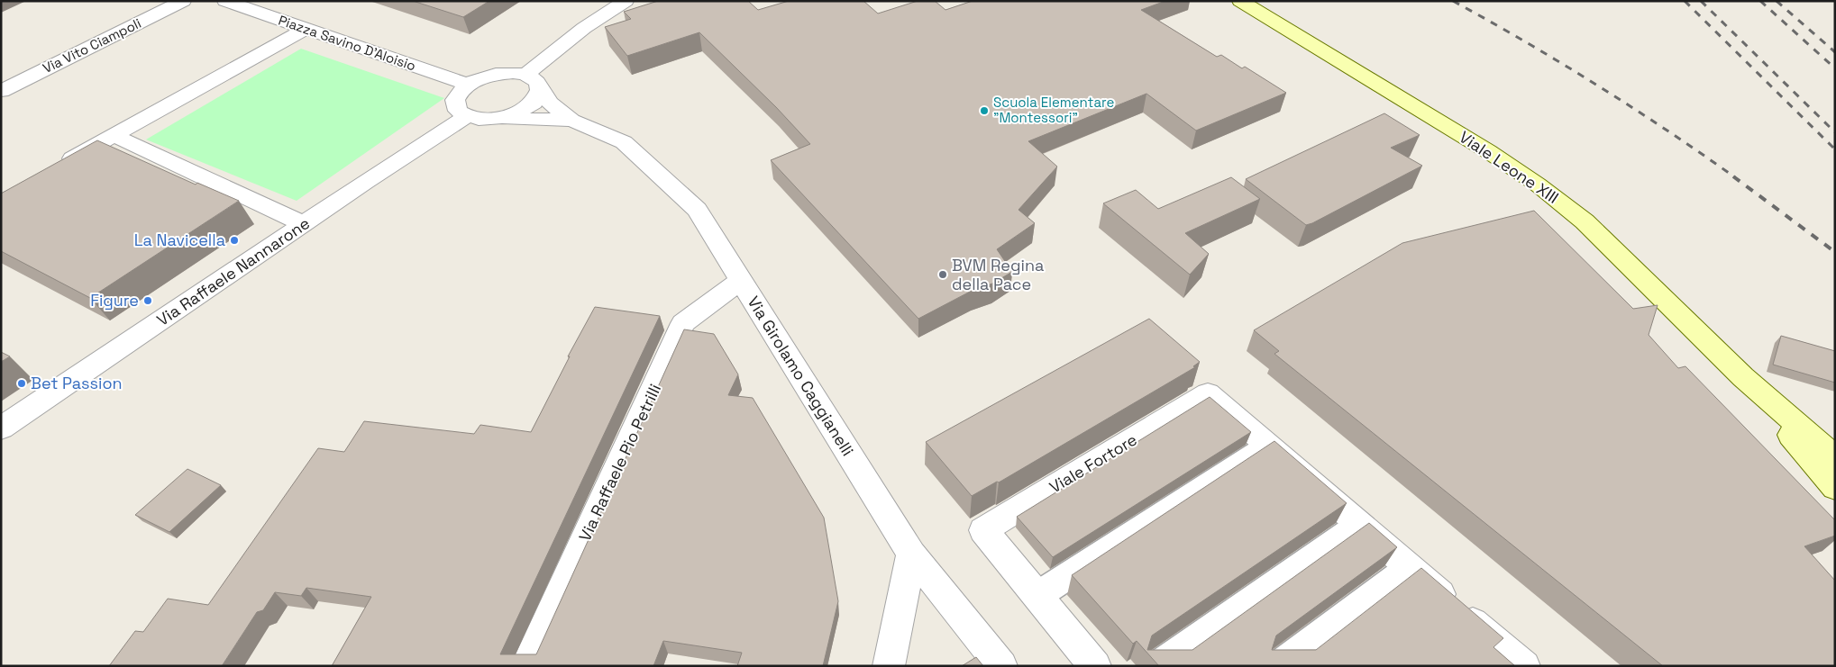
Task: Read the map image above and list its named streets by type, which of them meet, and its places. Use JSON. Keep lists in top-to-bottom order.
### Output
{
  "streets": {
    "main road": ["Viale Leone XIII"],
    "street": [
      "Piazza Savino D'Aloisio",
      "Via Vito Ciampoli",
      "Via Raffaele Nannarone",
      "Via Girolamo Caggianelli",
      "Via Raffaele Pio Petrilli",
      "Viale Fortore"
    ]
  },
  "crossings": [
    ["Via Raffaele Nannarone", "Via Girolamo Caggianelli"],
    ["Via Girolamo Caggianelli", "Via Raffaele Pio Petrilli"]
  ],
  "places": [
    "Scuola Elementare \"Montessori\"",
    "La Navicella",
    "BVM Regina della Pace",
    "Figure",
    "Bet Passion"
  ]
}
